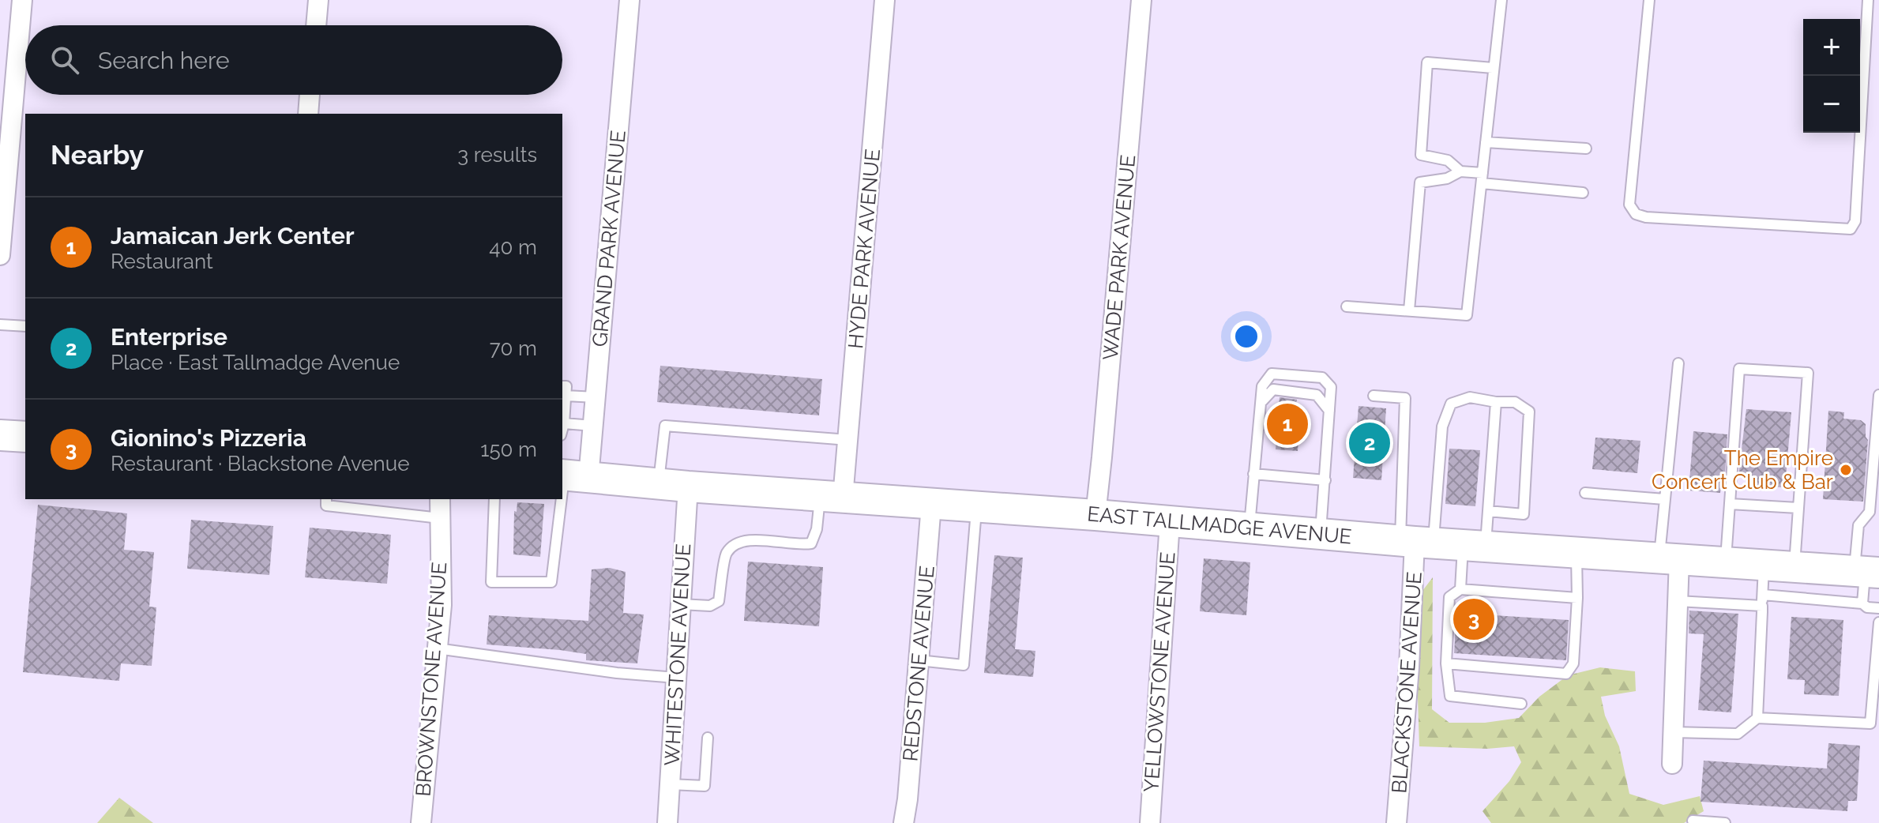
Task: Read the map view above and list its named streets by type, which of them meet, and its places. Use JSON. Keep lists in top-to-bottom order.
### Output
{
  "streets": {
    "main road": ["EAST TALLMADGE AVENUE"],
    "street": [
      "GRAND PARK AVENUE",
      "HYDE PARK AVENUE",
      "WADE PARK AVENUE",
      "WHITESTONE AVENUE",
      "REDSTONE AVENUE",
      "YELLOWSTONE AVENUE",
      "BROWNSTONE AVENUE",
      "BLACKSTONE AVENUE"
    ]
  },
  "crossings": [
    ["GRAND PARK AVENUE", "EAST TALLMADGE AVENUE"],
    ["HYDE PARK AVENUE", "EAST TALLMADGE AVENUE"],
    ["WADE PARK AVENUE", "EAST TALLMADGE AVENUE"],
    ["EAST TALLMADGE AVENUE", "WHITESTONE AVENUE"],
    ["EAST TALLMADGE AVENUE", "REDSTONE AVENUE"],
    ["EAST TALLMADGE AVENUE", "YELLOWSTONE AVENUE"],
    ["EAST TALLMADGE AVENUE", "BLACKSTONE AVENUE"]
  ],
  "places": ["The Empire Concert Club & Bar"],
  "page": {
    "map_buttons": ["+", "−"],
    "search": "Search here",
    "heading": ["Nearby", "3 results"],
    "list": [
      {
        "mark": "1",
        "name": "Jamaican Jerk Center",
        "note": "Restaurant",
        "value": "40 m"
      },
      {
        "mark": "2",
        "name": "Enterprise",
        "note": "Place · East Tallmadge Avenue",
        "value": "70 m"
      },
      {
        "mark": "3",
        "name": "Gionino's Pizzeria",
        "note": "Restaurant · Blackstone Avenue",
        "value": "150 m"
      }
    ],
    "pins": ["1", "2", "3"]
  }
}
